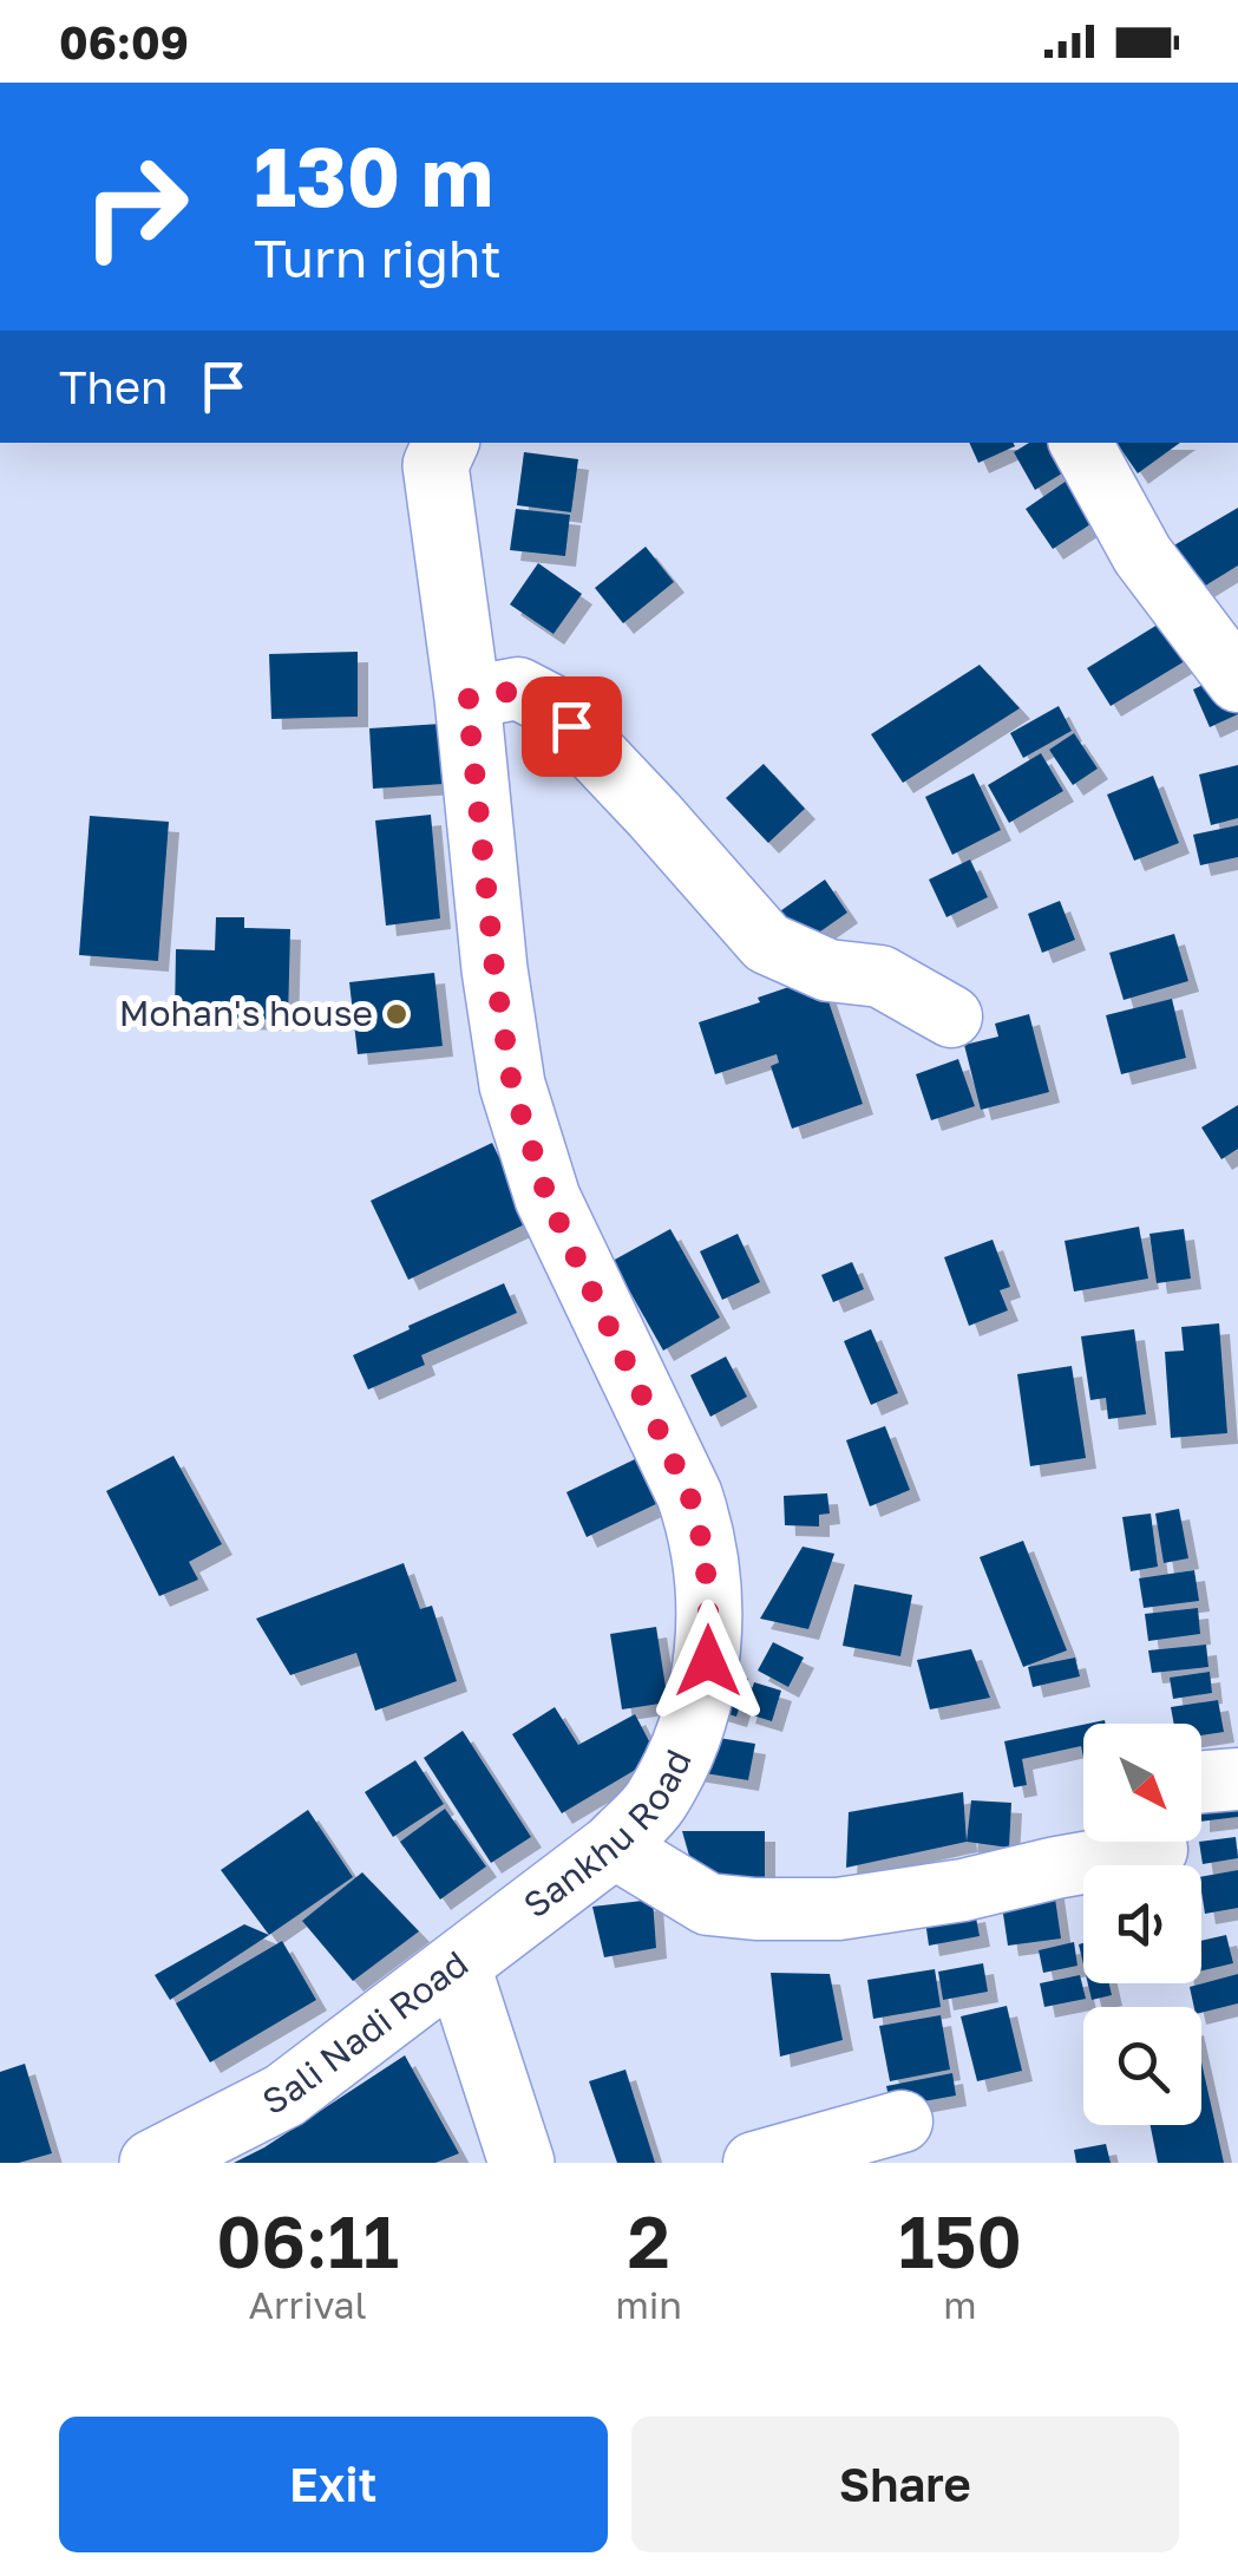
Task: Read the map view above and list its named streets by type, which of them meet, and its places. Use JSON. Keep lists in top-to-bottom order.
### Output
{
  "streets": {
    "main road": ["Sankhu Road", "Sali Nadi Road"]
  },
  "crossings": [
    ["Sankhu Road", "Sali Nadi Road"]
  ],
  "places": ["Mohan's house"],
  "north": "bottom right",
  "page": {
    "status": "06:09",
    "turn": ["130 m", "Turn right"],
    "then": "Then",
    "eta": [
      "06:11",
      "Arrival",
      "2",
      "min",
      "150",
      "m"
    ],
    "buttons": ["Exit", "Share"]
  }
}
